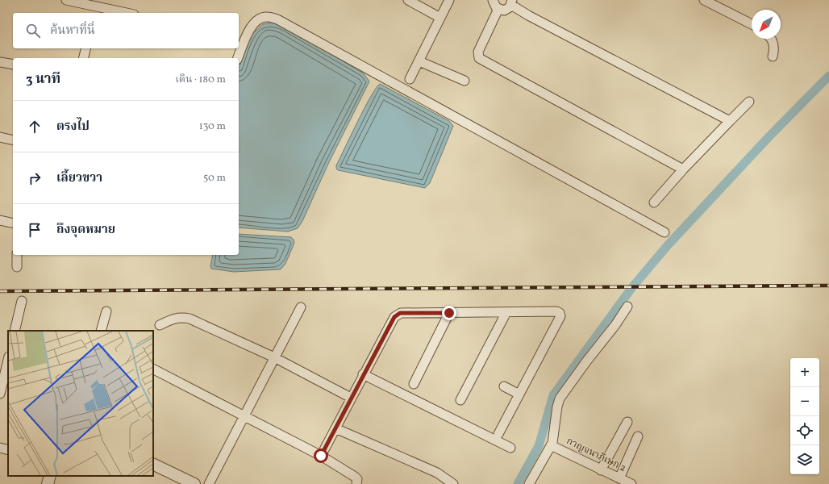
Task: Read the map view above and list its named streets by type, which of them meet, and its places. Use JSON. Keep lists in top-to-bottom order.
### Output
{
  "streets": {
    "street": ["กาญจนาภิเษก 2"]
  },
  "north": "bottom left",
  "page": {
    "search": "ค้นหาที่นี่",
    "heading": ["3 นาที", "เดิน · 180 m"],
    "list": [
      ["ตรงไป", "130 m"],
      ["เลี้ยวขวา", "50 m"],
      "ถึงจุดหมาย"
    ],
    "map_buttons": ["+", "−"]
  }
}
